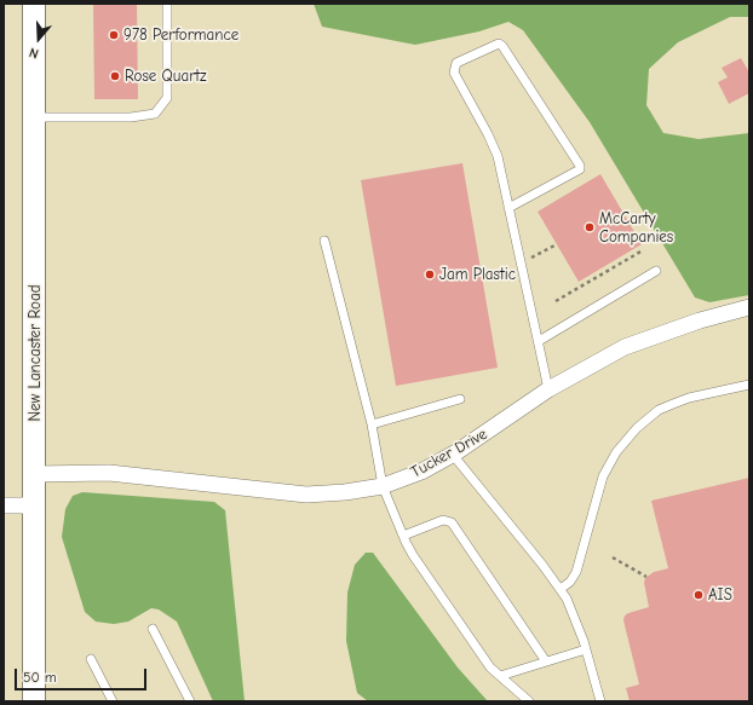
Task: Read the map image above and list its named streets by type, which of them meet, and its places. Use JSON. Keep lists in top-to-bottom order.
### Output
{
  "streets": {
    "main road": ["New Lancaster Road"],
    "street": ["Tucker Drive"]
  },
  "crossings": [
    ["New Lancaster Road", "Tucker Drive"]
  ],
  "places": [
    "978 Performance",
    "Rose Quartz",
    "McCarty Companies",
    "Jam Plastic",
    "AIS"
  ],
  "scale_bar": "50 m",
  "north": "bottom"
}
